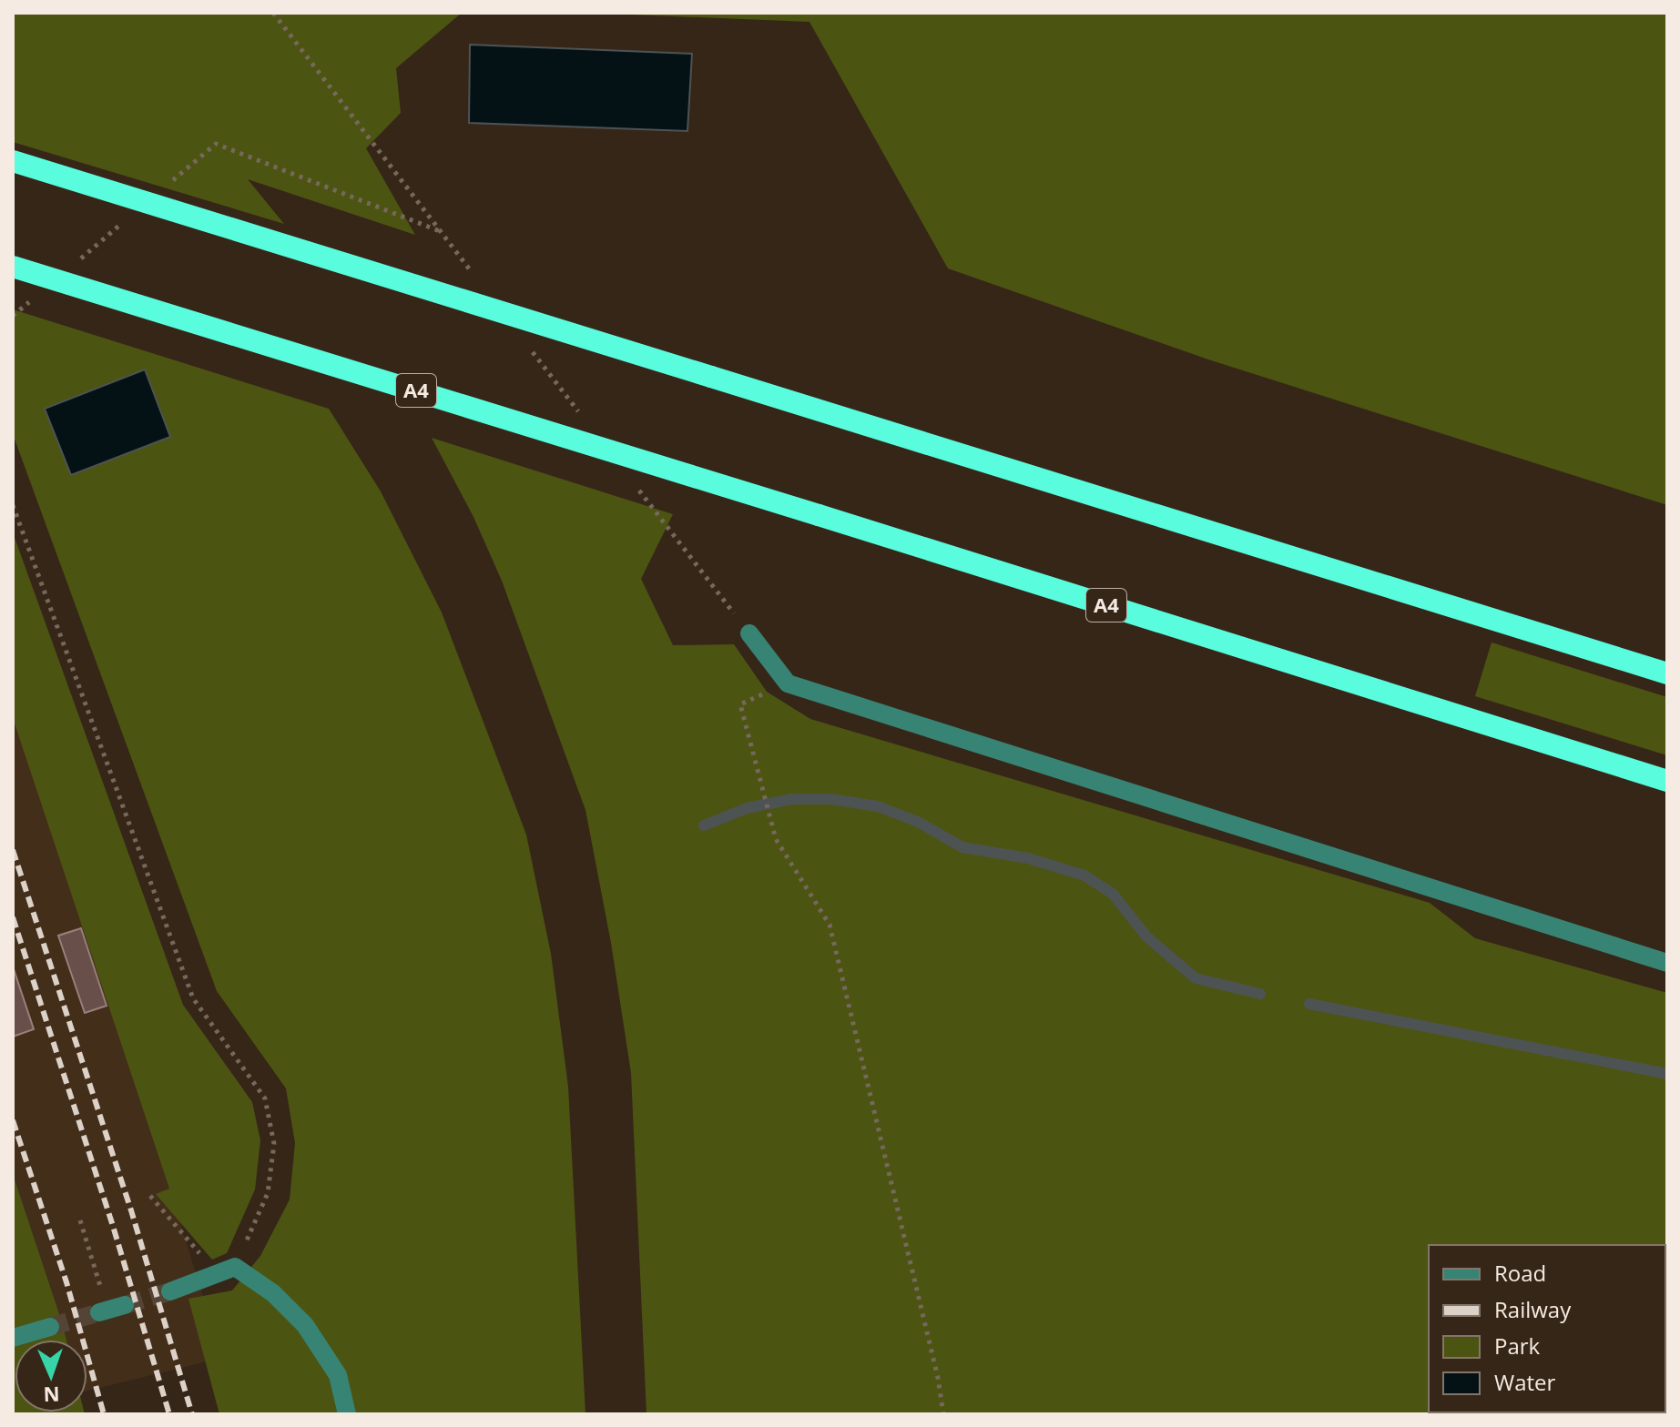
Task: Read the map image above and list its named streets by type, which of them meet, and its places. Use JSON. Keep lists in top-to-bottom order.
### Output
{
  "streets": {
    "highway": ["A4"]
  },
  "legend": [
    "Road",
    "Railway",
    "Park",
    "Water"
  ],
  "north": "bottom"
}
